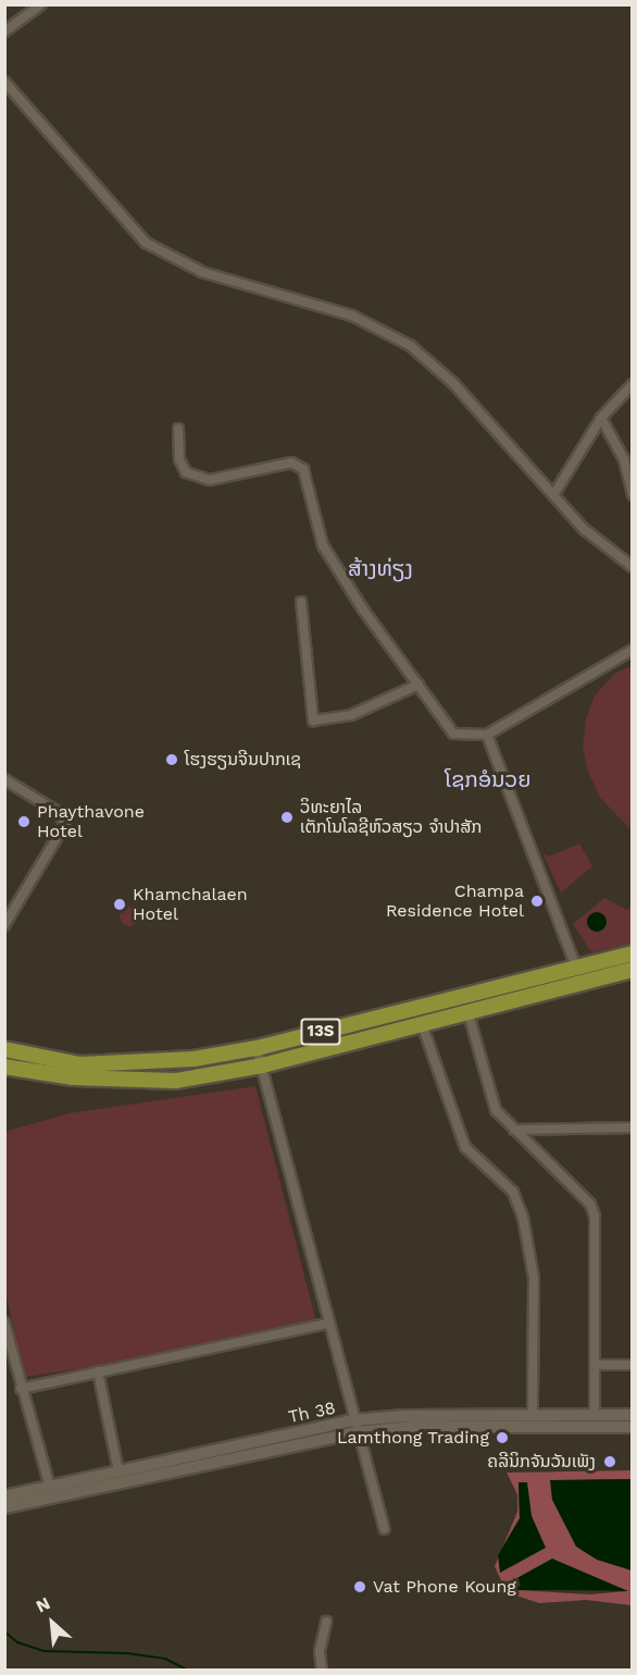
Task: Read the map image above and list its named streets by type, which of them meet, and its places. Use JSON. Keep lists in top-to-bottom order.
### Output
{
  "streets": {
    "highway": ["13S"],
    "street": ["Th 38"]
  },
  "districts": ["ສ້າງທ່ຽງ", "ໂຊກອໍນວຍ"],
  "places": [
    "ໂຮງຮຽນຈີນປາກເຊ",
    "ວິທະຍາໄລ ເຕັກໂນໂລຊີຫົວສຽວ ຈຳປາສັກ",
    "Phaythavone Hotel",
    "Champa Residence Hotel",
    "Khamchalaen Hotel",
    "Lamthong Trading",
    "ຄລີນິກຈັນວັນເພັງ",
    "Vat Phone Koung"
  ],
  "north": "top left"
}
